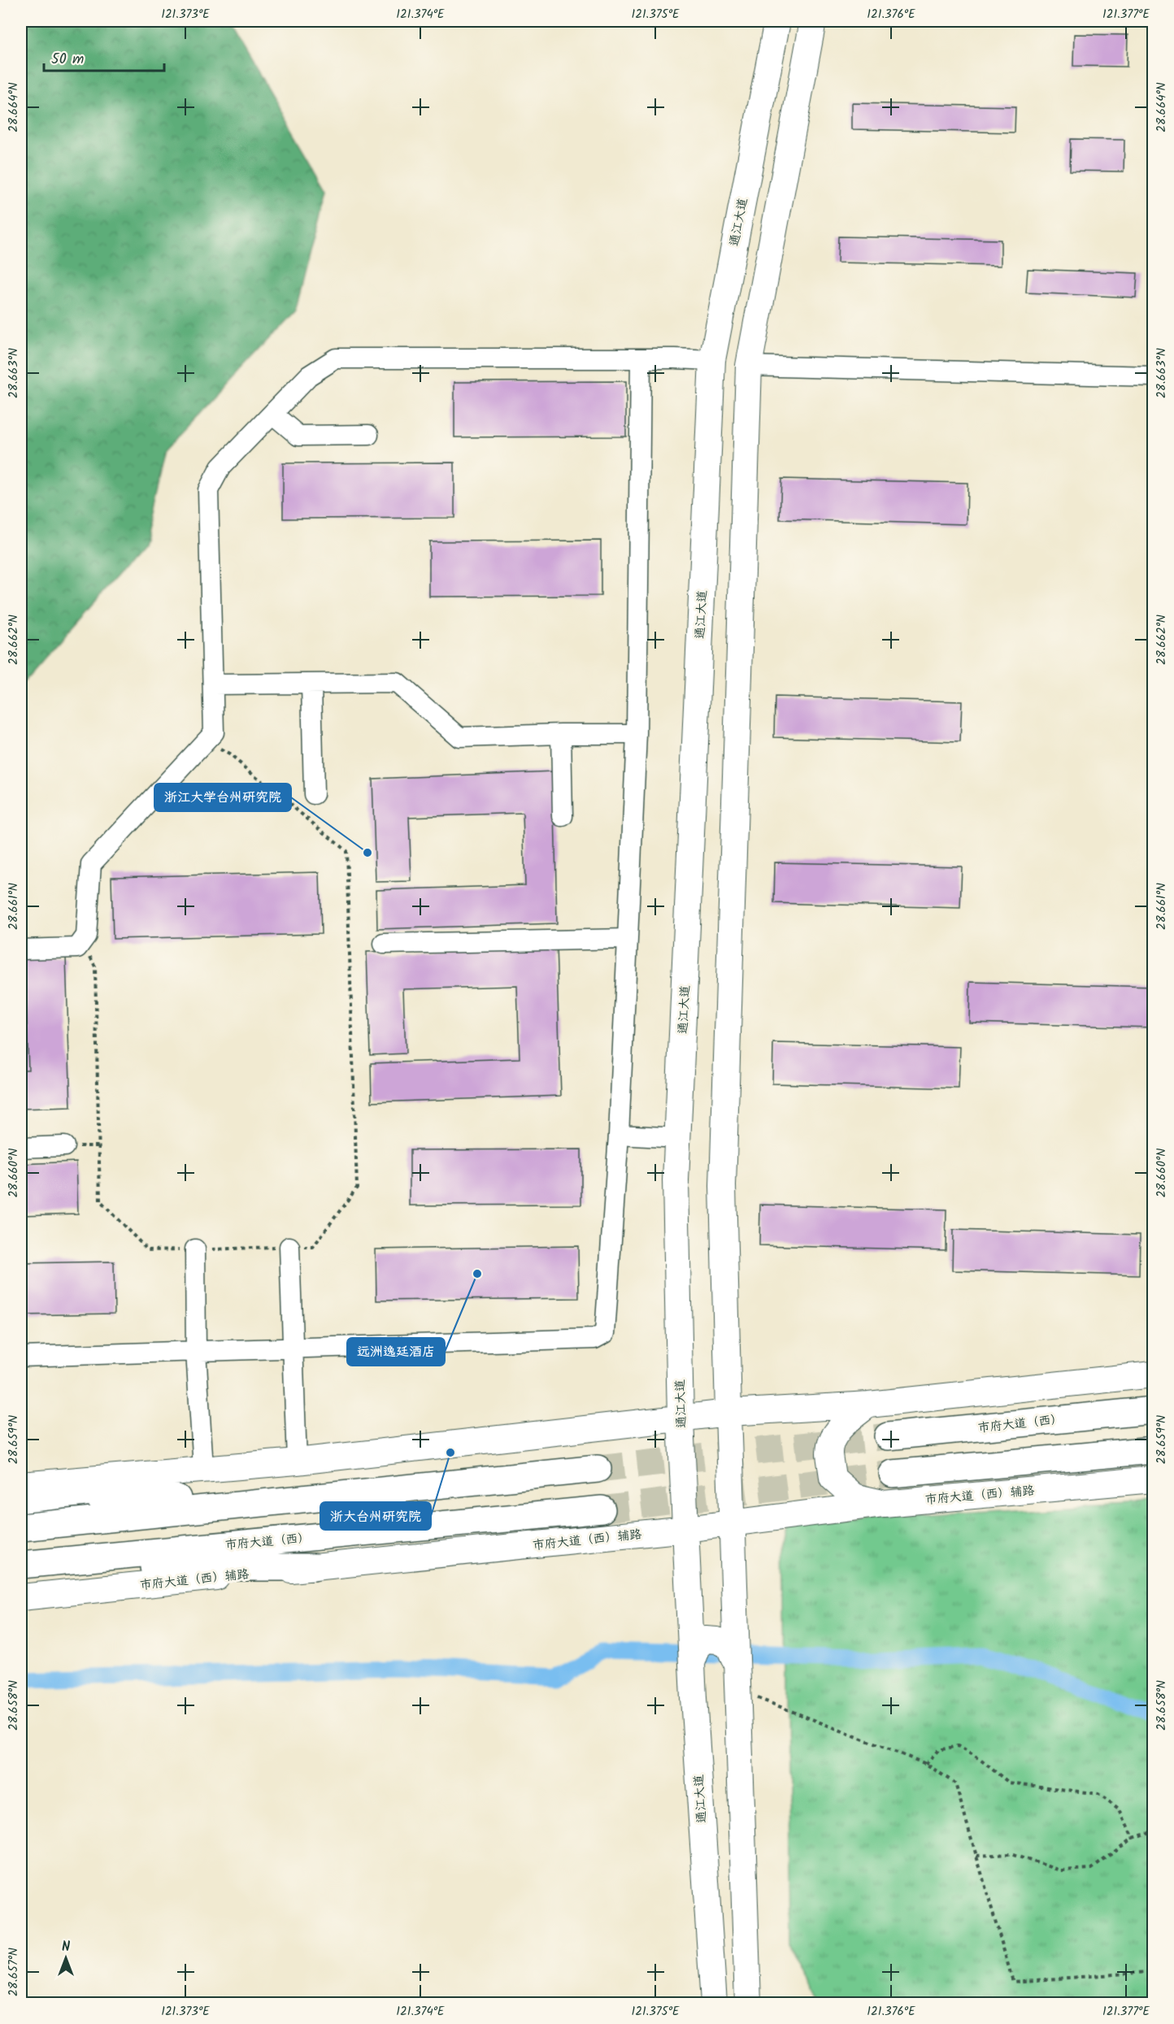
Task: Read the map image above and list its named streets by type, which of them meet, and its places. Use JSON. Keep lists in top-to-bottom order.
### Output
{
  "streets": {
    "highway": ["市府大道（西）"],
    "main road": ["通江大道", "市府大道（西）辅路"]
  },
  "crossings": [
    ["通江大道", "市府大道（西）辅路"]
  ],
  "places": ["浙江大学台州研究院", "远洲逸廷酒店", "浙大台州研究院"],
  "scale_bar": "50 m",
  "north": "top",
  "coordinates": [
    "121.373°E",
    "121.374°E",
    "121.375°E",
    "121.376°E",
    "121.377°E",
    "28.664°N",
    "28.663°N",
    "28.662°N",
    "28.661°N",
    "28.660°N",
    "28.659°N",
    "28.658°N",
    "28.657°N"
  ]
}
